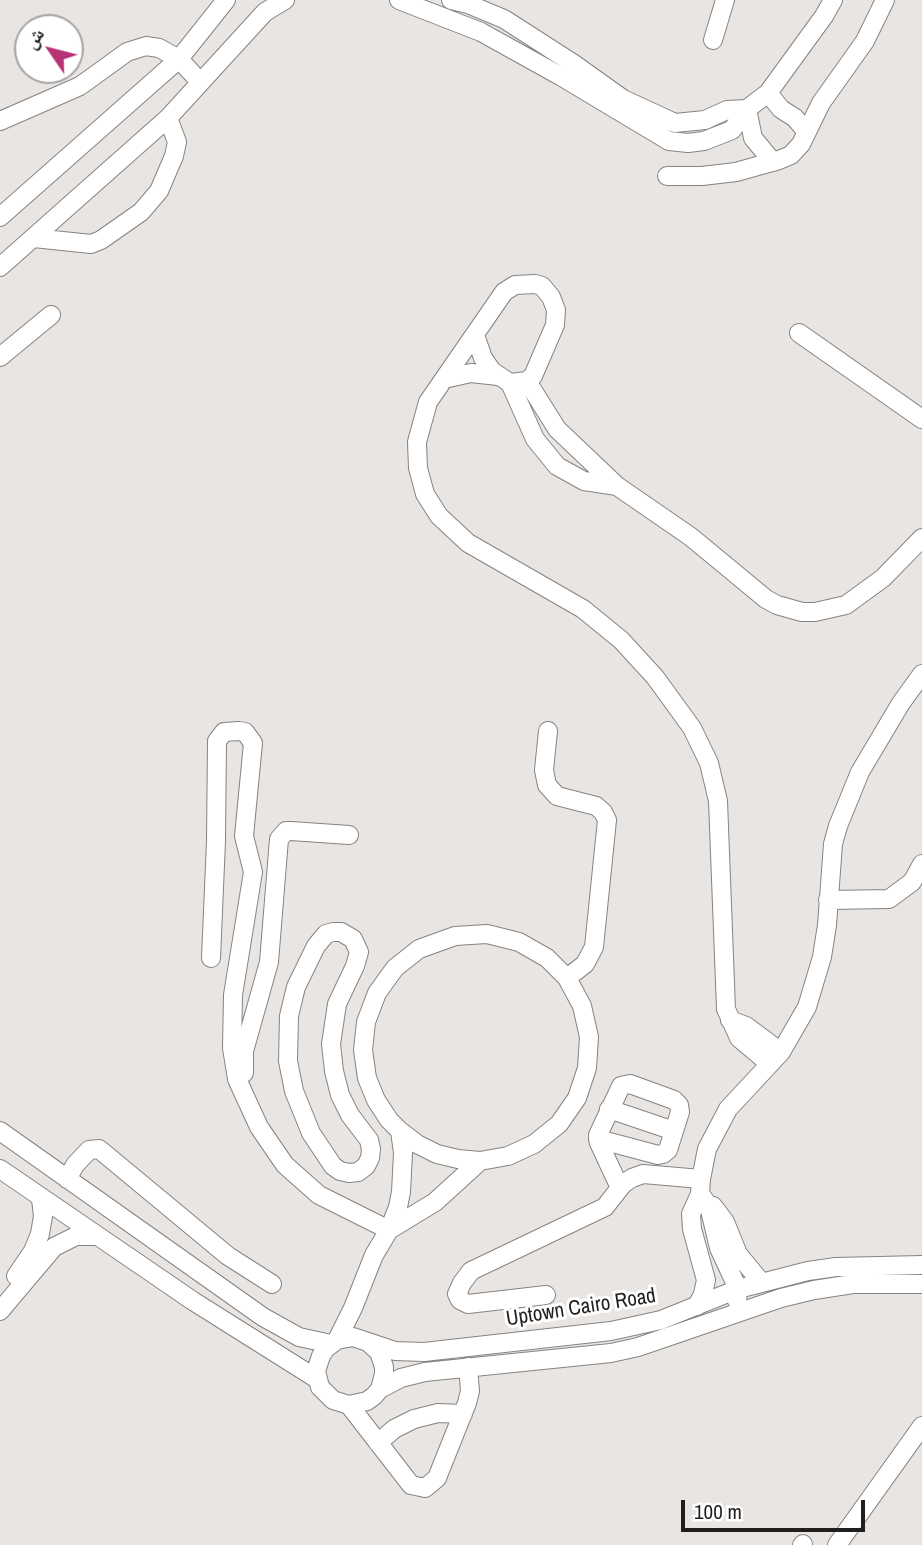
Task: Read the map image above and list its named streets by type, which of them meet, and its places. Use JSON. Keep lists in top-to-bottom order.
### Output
{
  "streets": {
    "street": ["Uptown Cairo Road"]
  },
  "scale_bar": "100 m",
  "north": "top left"
}
